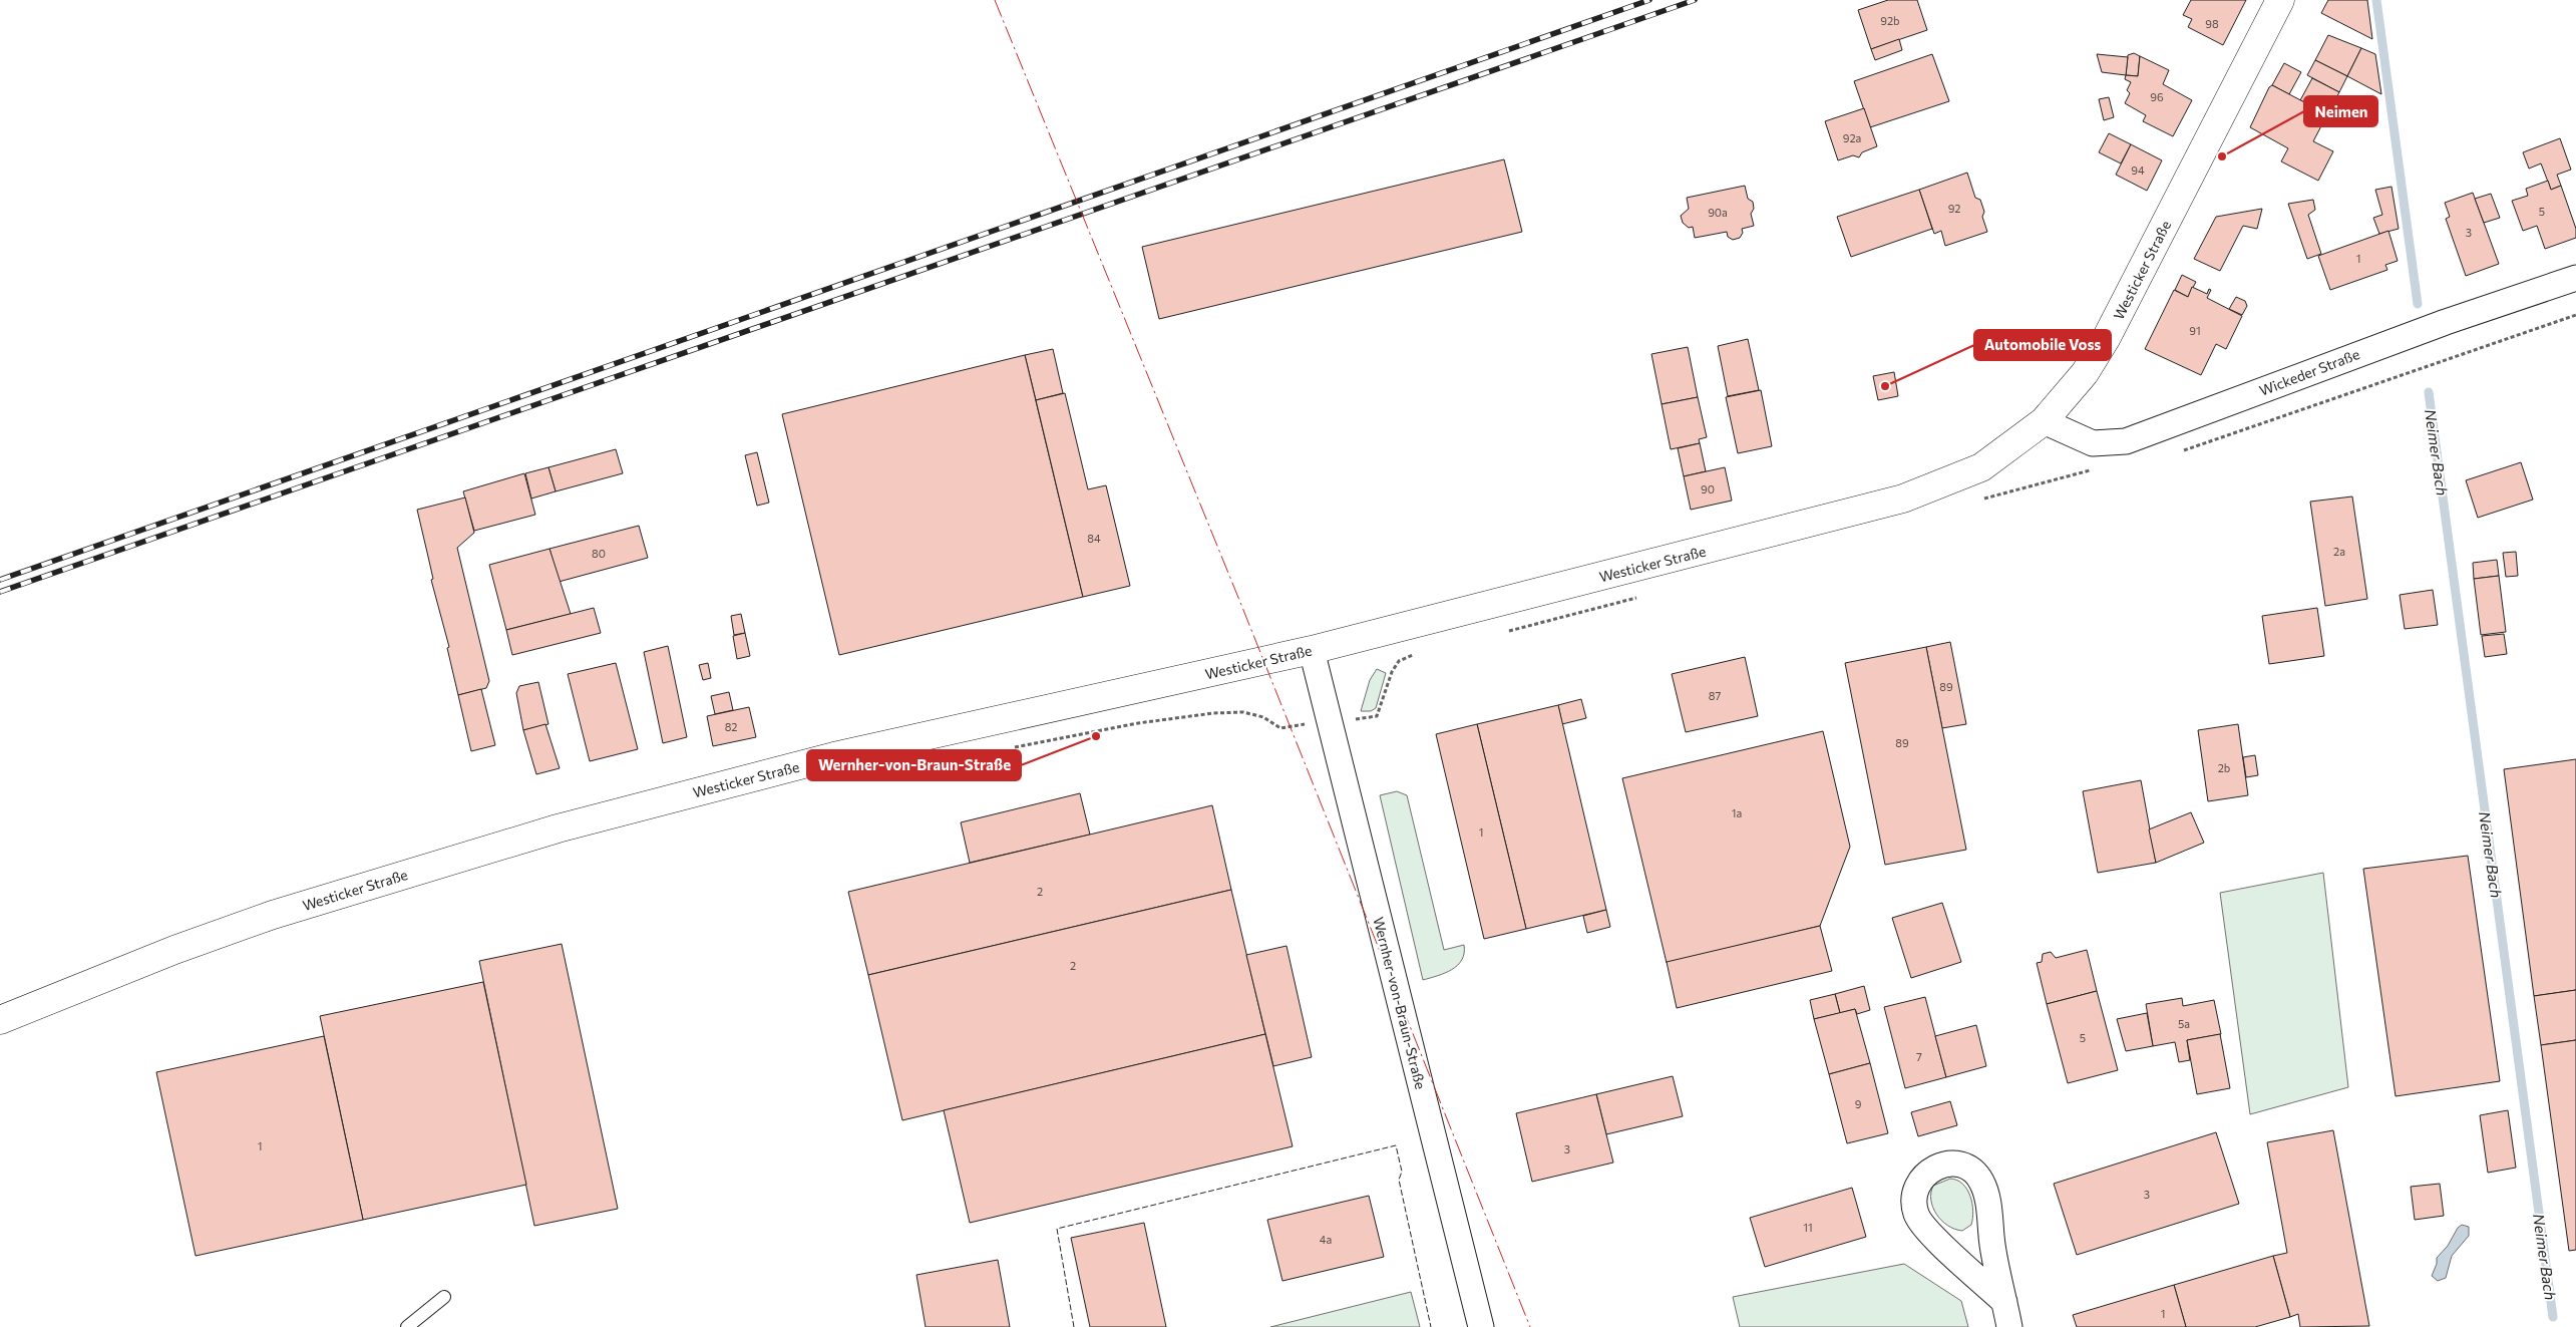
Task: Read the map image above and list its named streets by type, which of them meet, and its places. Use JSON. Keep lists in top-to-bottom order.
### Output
{
  "streets": {
    "main road": ["Westicker Straße"],
    "street": ["Wickeder Straße", "Wernher-von-Braun-Straße"]
  },
  "crossings": [
    ["Westicker Straße", "Wickeder Straße"],
    ["Westicker Straße", "Wernher-von-Braun-Straße"]
  ],
  "water": ["Neimer Bach"],
  "places": ["Neimen", "Automobile Voss", "Wernher-von-Braun-Straße"],
  "house_numbers": [
    "92b",
    "98",
    "96",
    "92a",
    "94",
    "92",
    "5",
    "90a",
    "3",
    "1",
    "91",
    "90",
    "84",
    "2a",
    "80",
    "89",
    "87",
    "82",
    "89",
    "2b",
    "1a",
    "1",
    "2",
    "2",
    "5a",
    "5",
    "7",
    "9",
    "1",
    "3",
    "3",
    "11",
    "4a",
    "1"
  ]
}
